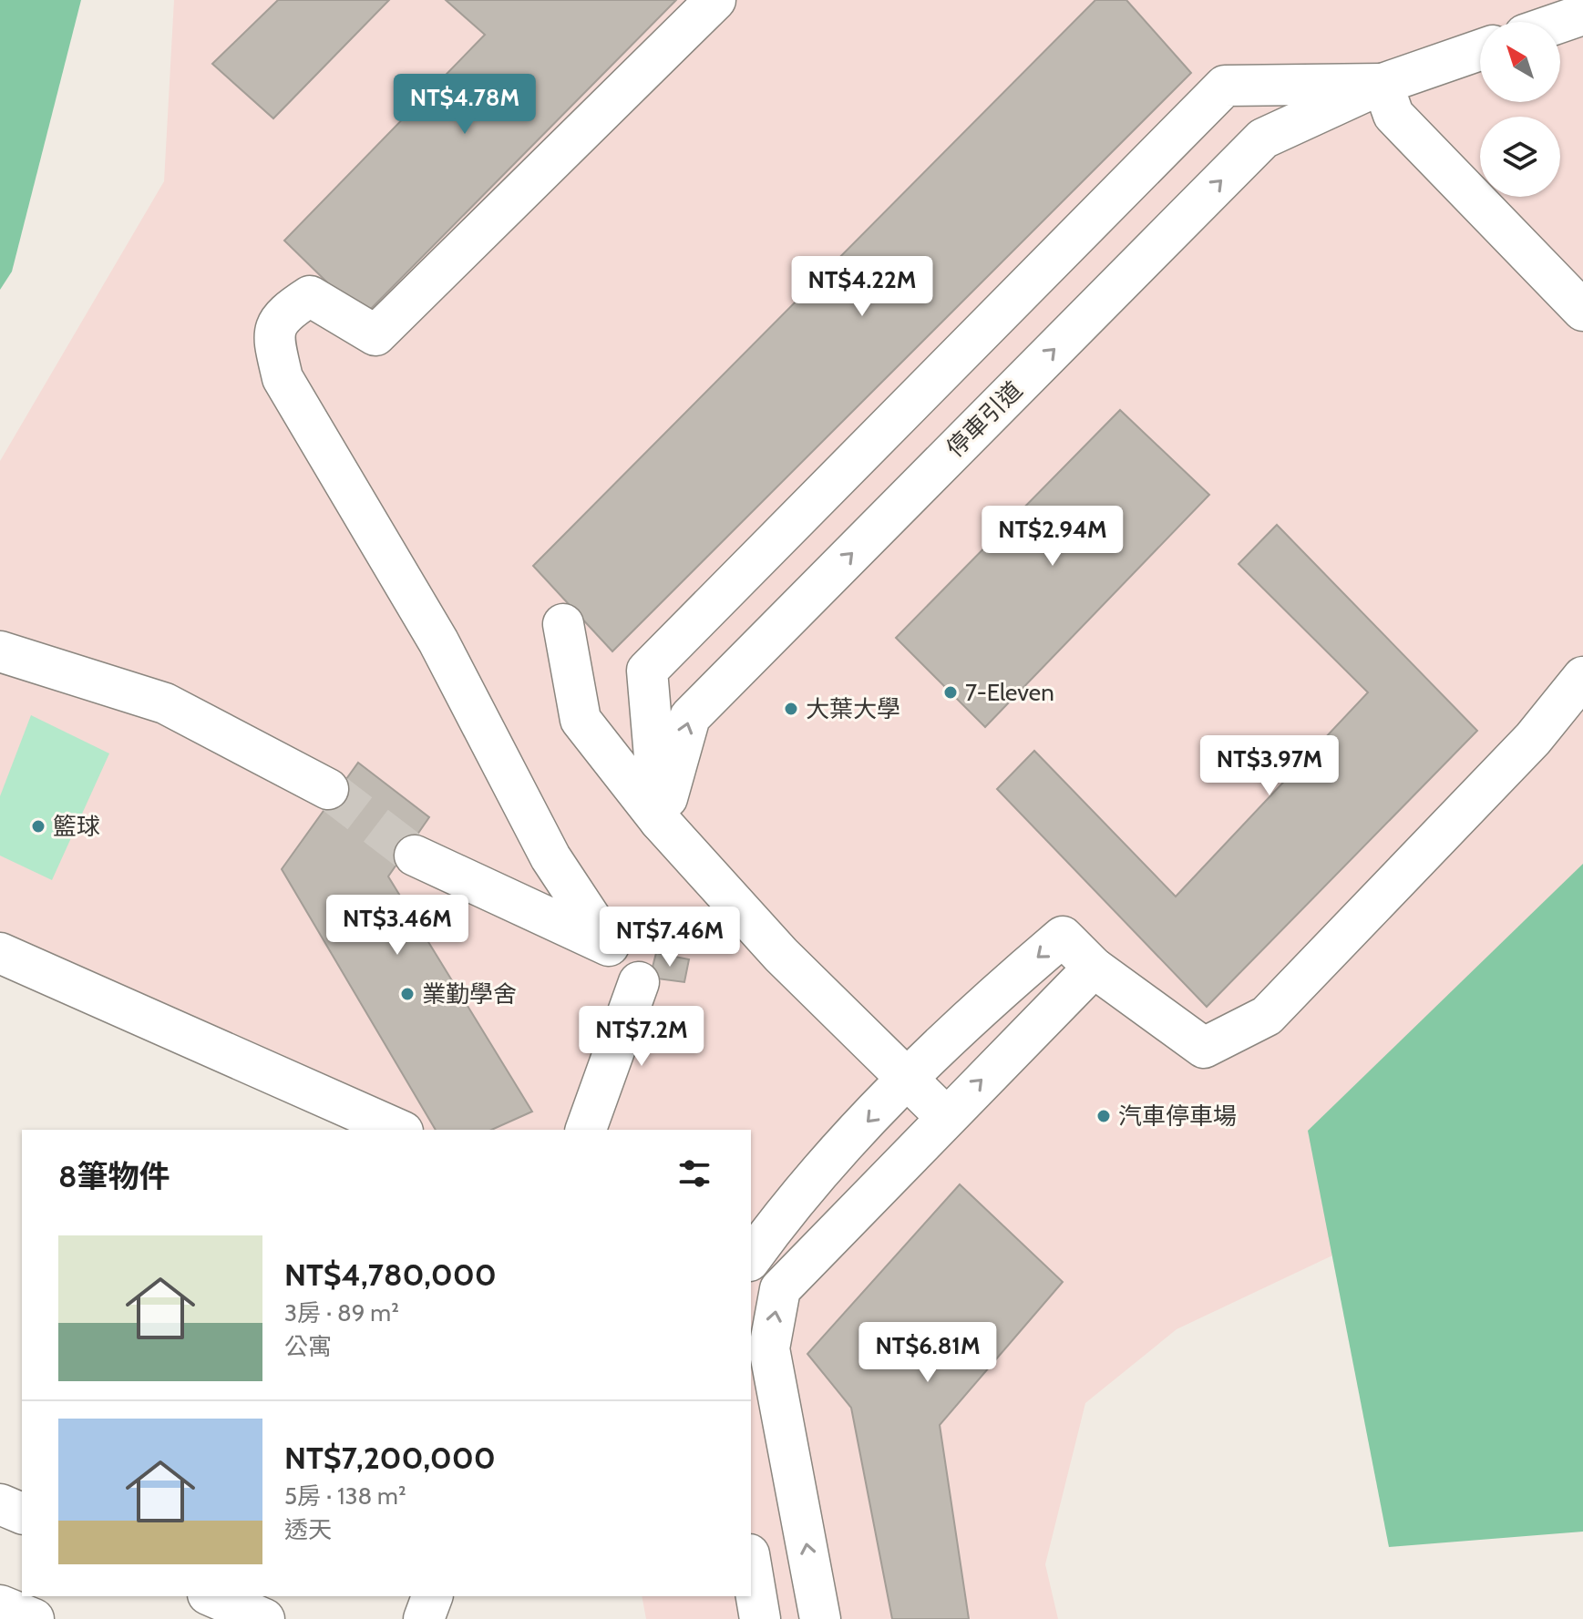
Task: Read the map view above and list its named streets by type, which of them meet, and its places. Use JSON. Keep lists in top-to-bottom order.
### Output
{
  "streets": {
    "street": ["停車引道"]
  },
  "places": [
    "7-Eleven",
    "大葉大學",
    "籃球",
    "業勤學舍",
    "汽車停車場"
  ],
  "north": "top left",
  "page": {
    "price": [
      "NT$4.78M",
      "NT$4.22M",
      "NT$2.94M",
      "NT$3.97M",
      "NT$3.46M",
      "NT$7.46M",
      "NT$7.2M",
      "NT$6.81M"
    ],
    "heading": "8筆物件",
    "list": [
      {
        "name": "NT$4,780,000",
        "note": "3房 · 89 m² · 公寓"
      },
      {
        "name": "NT$7,200,000",
        "note": "5房 · 138 m² · 透天"
      }
    ]
  }
}
